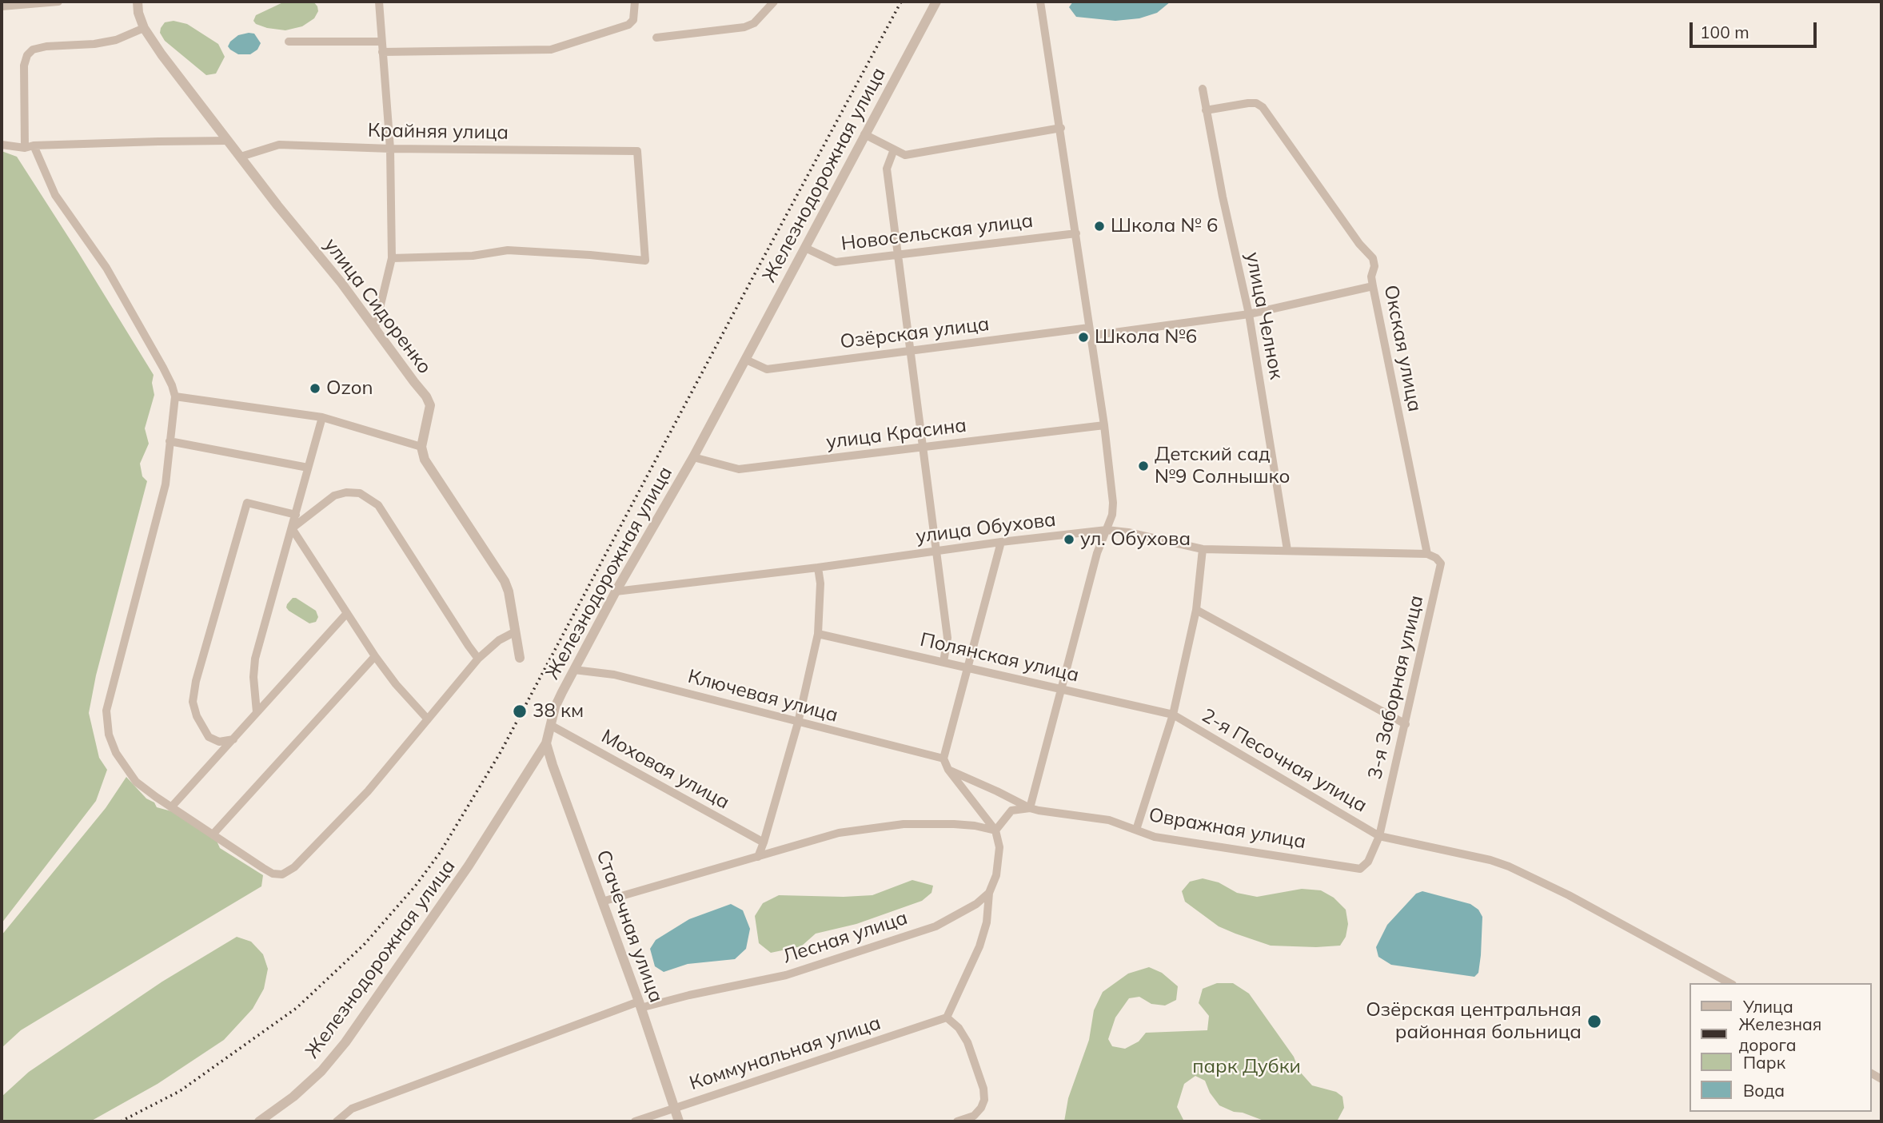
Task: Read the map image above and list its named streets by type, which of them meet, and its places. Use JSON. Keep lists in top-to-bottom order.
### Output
{
  "streets": {
    "street": [
      "Крайняя улица",
      "Железнодорожная улица",
      "Новосельская улица",
      "улица Сидоренко",
      "улица Челнок",
      "Озёрская улица",
      "Окская улица",
      "улица Красина",
      "улица Обухова",
      "Полянская улица",
      "3-я Заборная улица",
      "Ключевая улица",
      "2-я Песочная улица",
      "Моховая улица",
      "Овражная улица",
      "Стачечная улица",
      "Лесная улица",
      "Коммунальная улица"
    ]
  },
  "crossings": [
    ["Крайняя улица", "улица Сидоренко"],
    ["Железнодорожная улица", "Новосельская улица"],
    ["Железнодорожная улица", "Озёрская улица"],
    ["Железнодорожная улица", "улица Красина"],
    ["Железнодорожная улица", "улица Обухова"],
    ["Железнодорожная улица", "Ключевая улица"],
    ["Железнодорожная улица", "Моховая улица"],
    ["Железнодорожная улица", "Стачечная улица"],
    ["улица Челнок", "Озёрская улица"],
    ["улица Челнок", "Окская улица"],
    ["улица Челнок", "улица Обухова"],
    ["Озёрская улица", "Окская улица"],
    ["Окская улица", "улица Обухова"],
    ["Окская улица", "3-я Заборная улица"],
    ["улица Обухова", "3-я Заборная улица"],
    ["Полянская улица", "2-я Песочная улица"],
    ["3-я Заборная улица", "2-я Песочная улица"],
    ["3-я Заборная улица", "Овражная улица"],
    ["2-я Песочная улица", "Овражная улица"],
    ["Стачечная улица", "Лесная улица"],
    ["Стачечная улица", "Коммунальная улица"]
  ],
  "parks": ["парк Дубки"],
  "places": [
    "Школа № 6",
    "Школа №6",
    "Ozon",
    "Детский сад №9 Солнышко",
    "ул. Обухова",
    "38 км",
    "Озёрская центральная районная больница"
  ],
  "legend": [
    "Улица",
    "Железная дорога",
    "Парк",
    "Вода"
  ],
  "scale_bar": "100 m"
}
